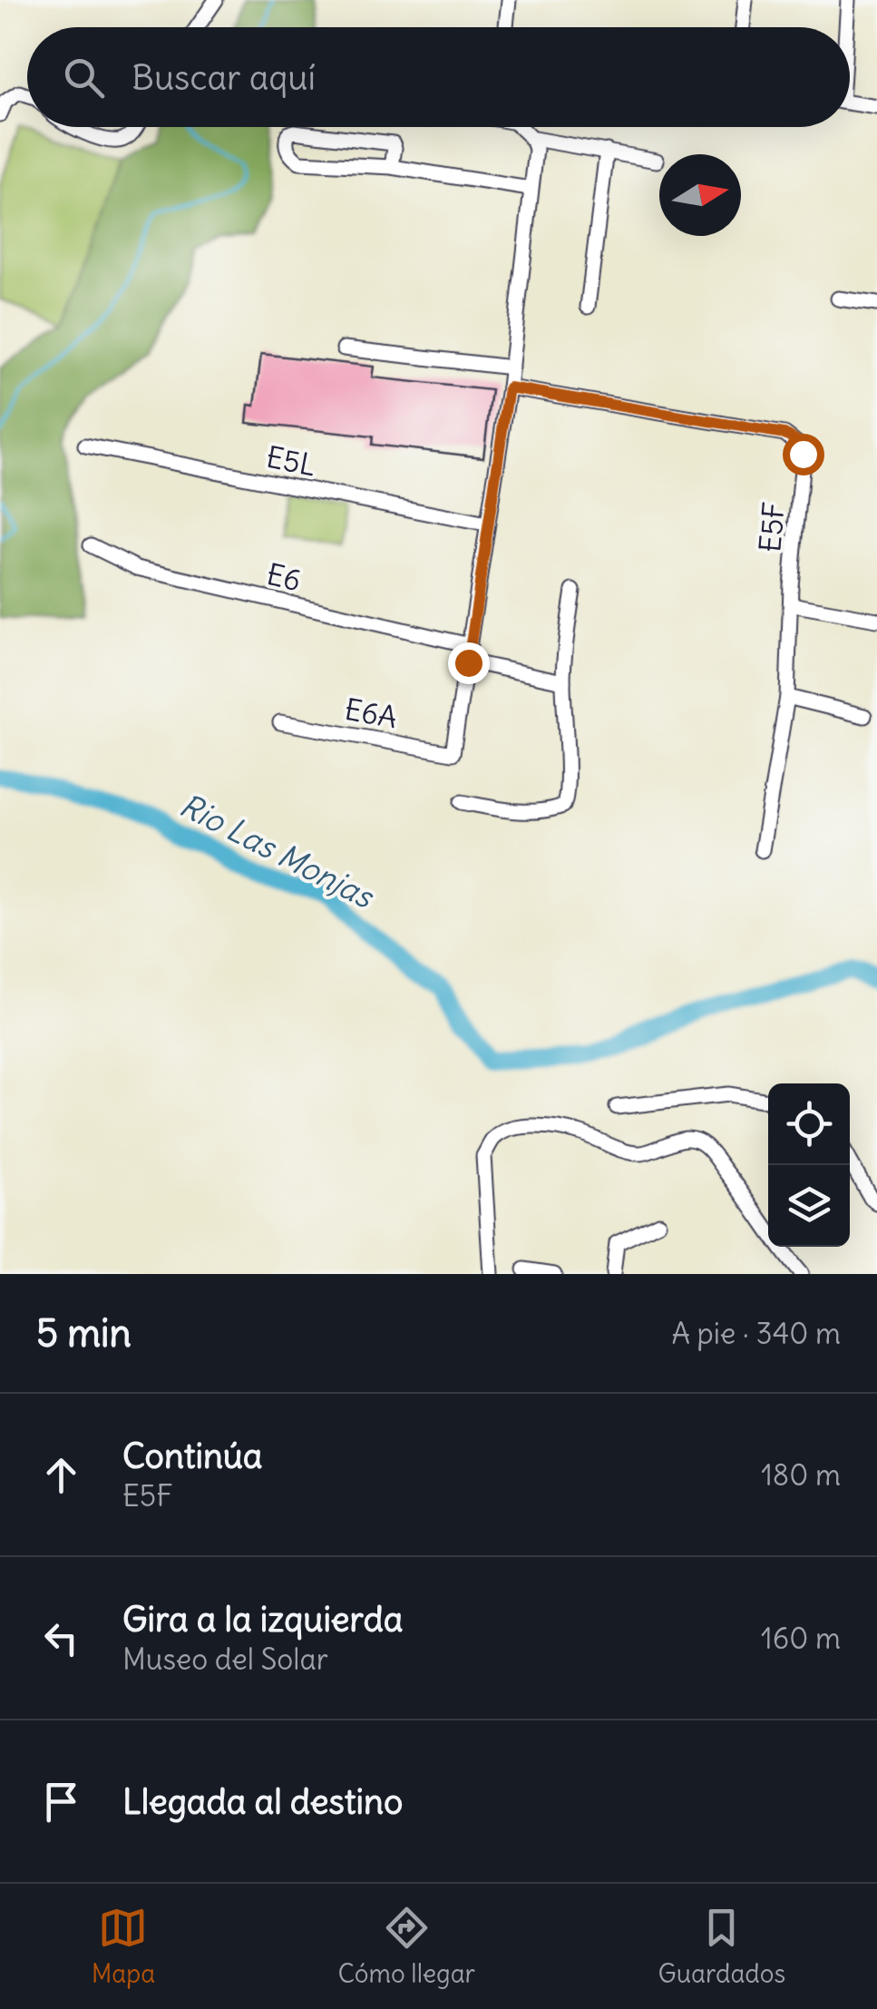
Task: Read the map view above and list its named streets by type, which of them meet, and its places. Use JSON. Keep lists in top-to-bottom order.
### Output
{
  "streets": {
    "street": [
      "E5L",
      "E5F",
      "E6",
      "E6A"
    ]
  },
  "water": ["Rio Las Monjas"],
  "north": "right",
  "page": {
    "search": "Buscar aquí",
    "heading": ["5 min", "A pie · 340 m"],
    "list": [
      ["Continúa", "E5F", "180 m"],
      ["Gira a la izquierda", "Museo del Solar", "160 m"],
      "Llegada al destino"
    ],
    "nav": ["Mapa", "Cómo llegar", "Guardados"]
  }
}
